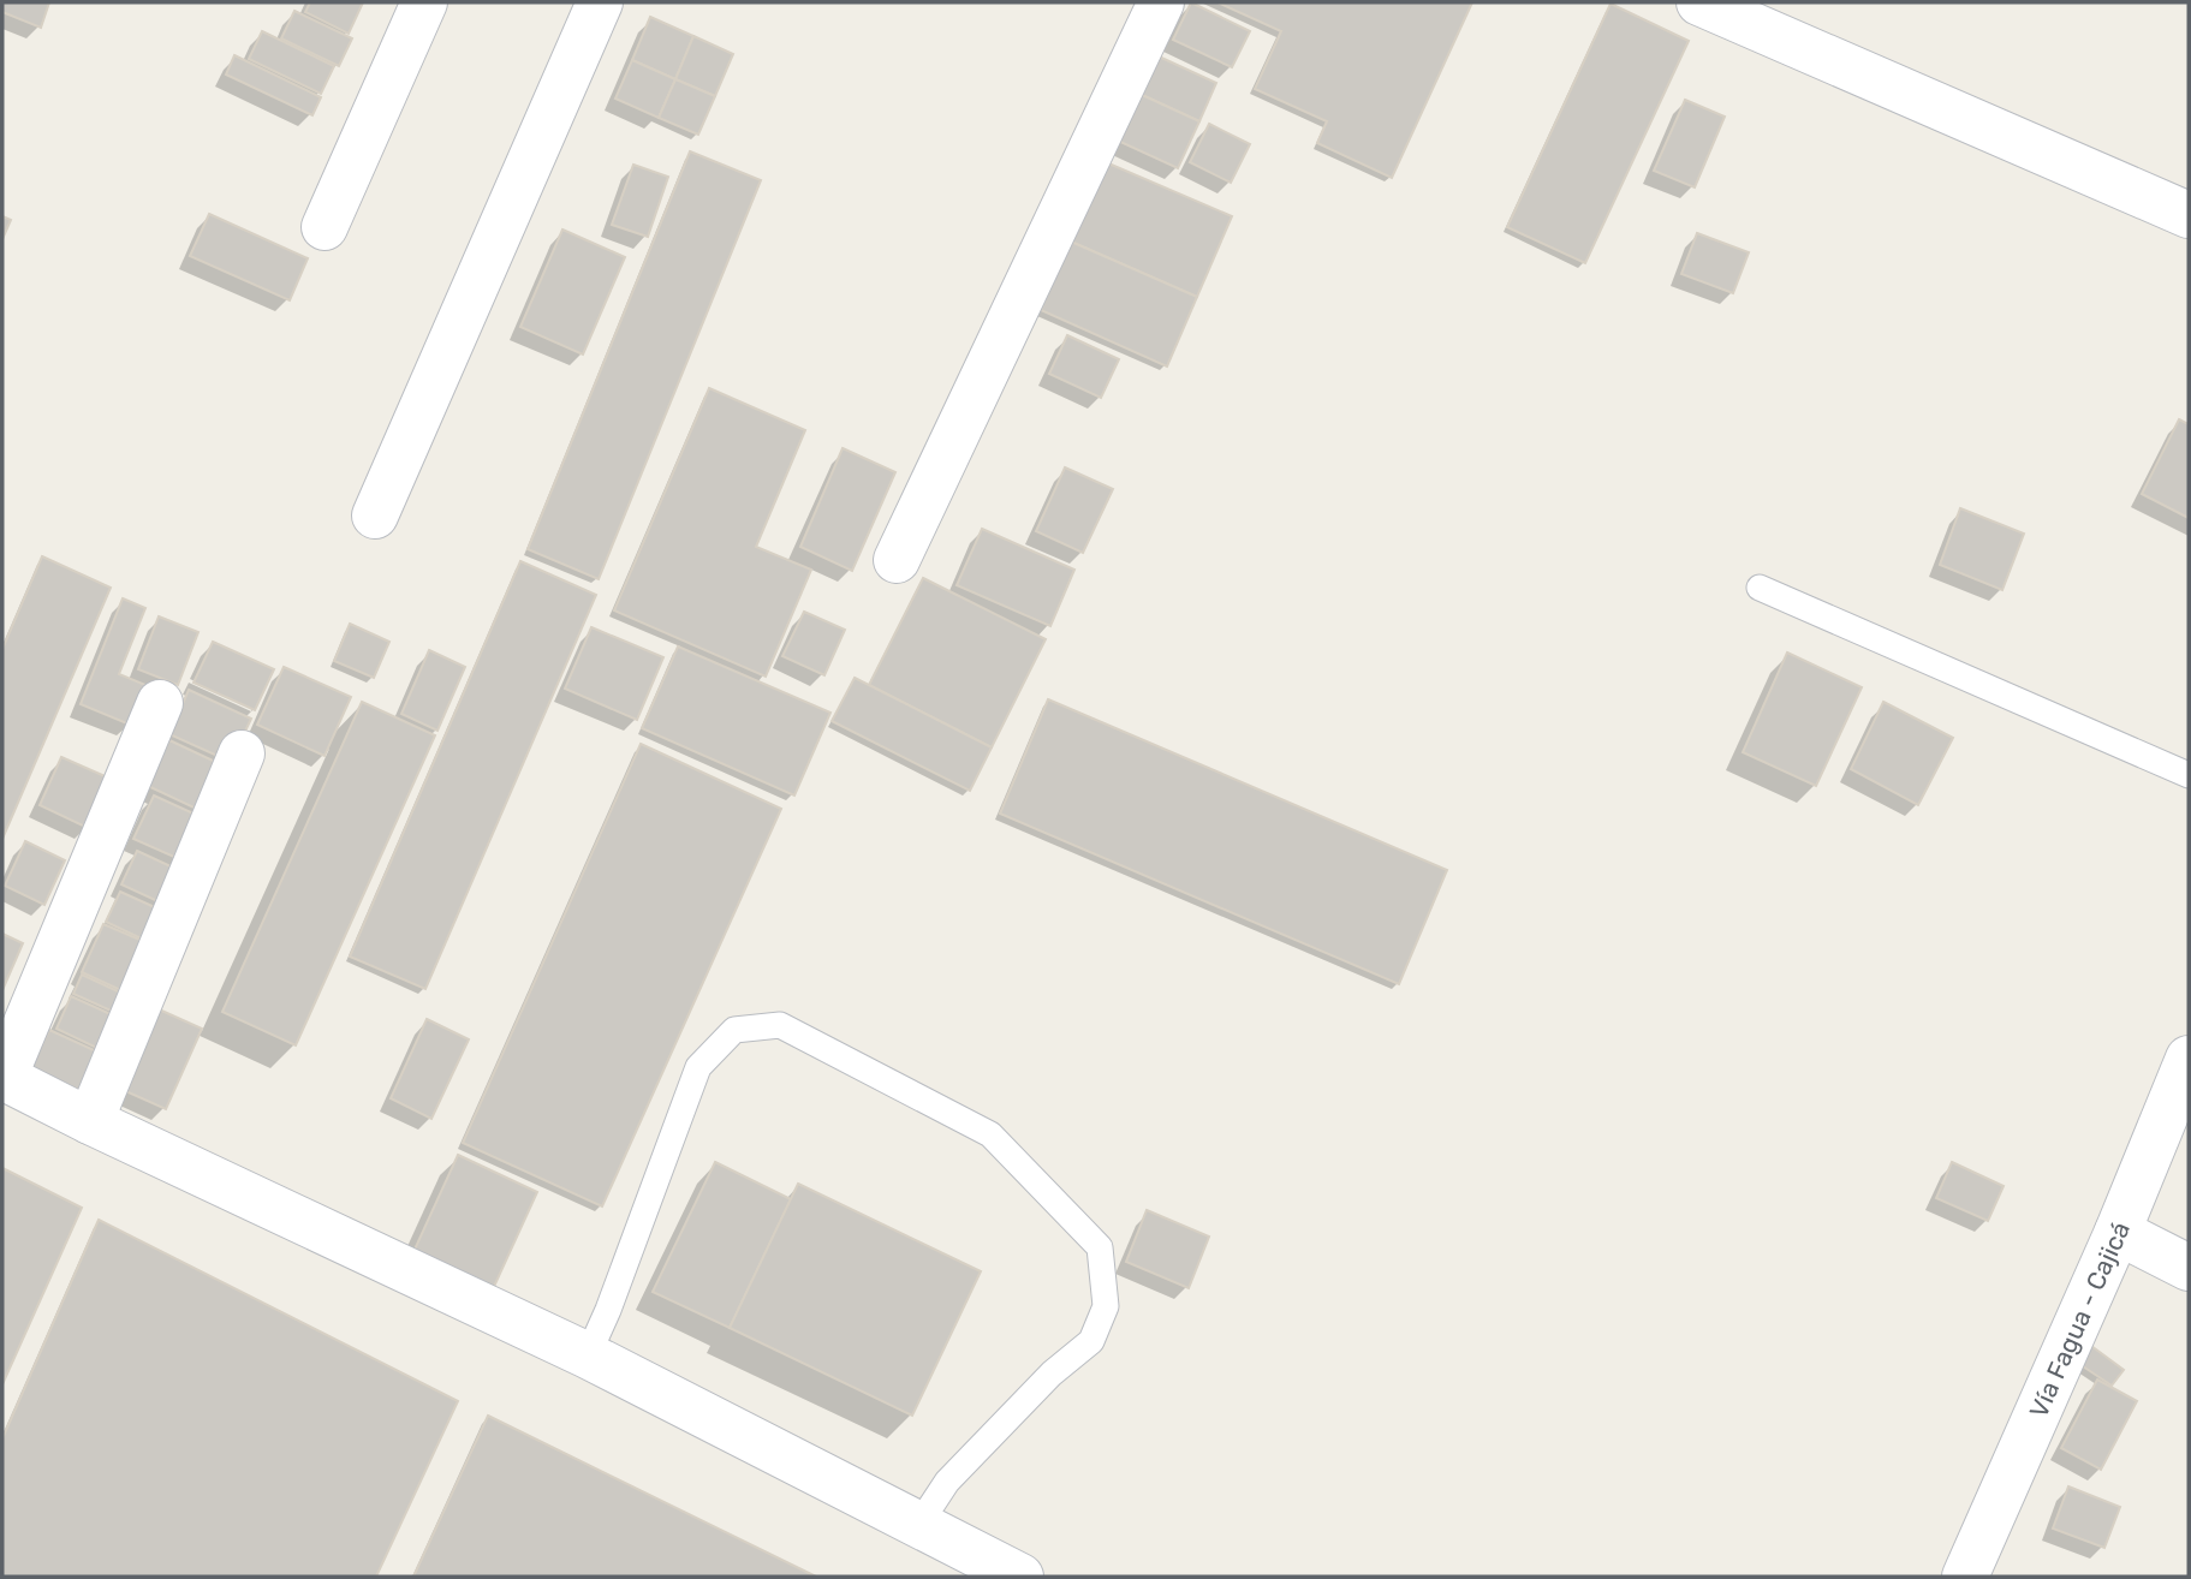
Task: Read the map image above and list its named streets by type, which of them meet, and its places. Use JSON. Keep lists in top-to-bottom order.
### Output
{
  "streets": {
    "street": ["Vía Fagua - Cajicá"]
  }
}
